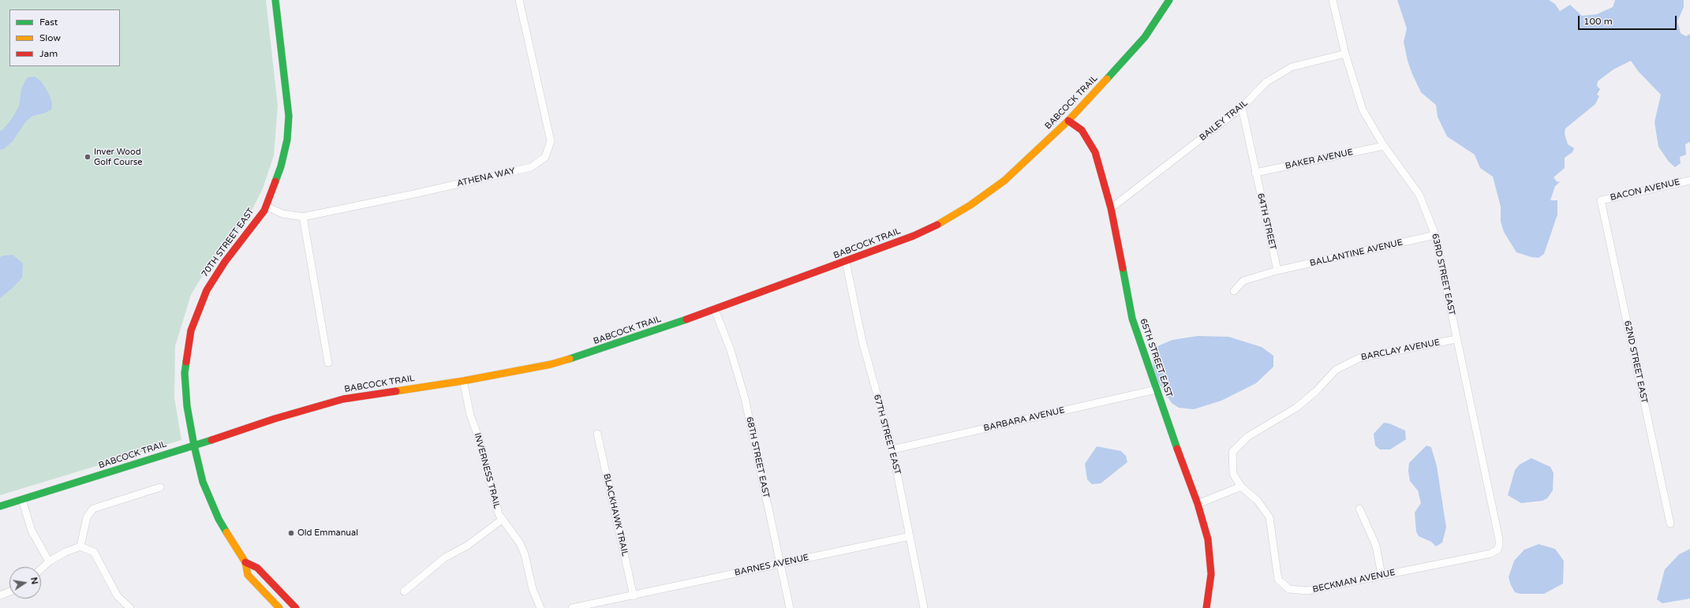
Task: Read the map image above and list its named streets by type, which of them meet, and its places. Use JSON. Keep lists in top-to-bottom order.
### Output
{
  "streets": {
    "street": [
      "BABCOCK TRAIL",
      "BAILEY TRAIL",
      "BAKER AVENUE",
      "ATHENA WAY",
      "BACON AVENUE",
      "64TH STREET",
      "70TH STREET EAST",
      "BALLANTINE AVENUE",
      "63RD STREET EAST",
      "BARCLAY AVENUE",
      "65TH STREET EAST",
      "62ND STREET EAST",
      "BARBARA AVENUE",
      "67TH STREET EAST",
      "68TH STREET EAST",
      "INVERNESS TRAIL",
      "BLACKHAWK TRAIL",
      "BARNES AVENUE",
      "BECKMAN AVENUE"
    ]
  },
  "crossings": [
    ["BABCOCK TRAIL", "70TH STREET EAST"],
    ["BABCOCK TRAIL", "65TH STREET EAST"],
    ["BABCOCK TRAIL", "67TH STREET EAST"],
    ["BABCOCK TRAIL", "68TH STREET EAST"],
    ["BABCOCK TRAIL", "INVERNESS TRAIL"],
    ["BAILEY TRAIL", "64TH STREET"],
    ["BAILEY TRAIL", "63RD STREET EAST"],
    ["BAILEY TRAIL", "65TH STREET EAST"],
    ["BAKER AVENUE", "64TH STREET"],
    ["BAKER AVENUE", "63RD STREET EAST"],
    ["ATHENA WAY", "70TH STREET EAST"],
    ["BACON AVENUE", "62ND STREET EAST"],
    ["64TH STREET", "BALLANTINE AVENUE"],
    ["BALLANTINE AVENUE", "63RD STREET EAST"],
    ["63RD STREET EAST", "BARCLAY AVENUE"],
    ["63RD STREET EAST", "BECKMAN AVENUE"],
    ["BARCLAY AVENUE", "BECKMAN AVENUE"],
    ["65TH STREET EAST", "BARBARA AVENUE"],
    ["BARBARA AVENUE", "67TH STREET EAST"],
    ["67TH STREET EAST", "BARNES AVENUE"],
    ["68TH STREET EAST", "BARNES AVENUE"],
    ["BLACKHAWK TRAIL", "BARNES AVENUE"]
  ],
  "places": ["Inver Wood Golf Course", "Old Emmanual"],
  "legend": ["Fast", "Slow", "Jam"],
  "scale_bar": "100 m",
  "north": "right"
}
